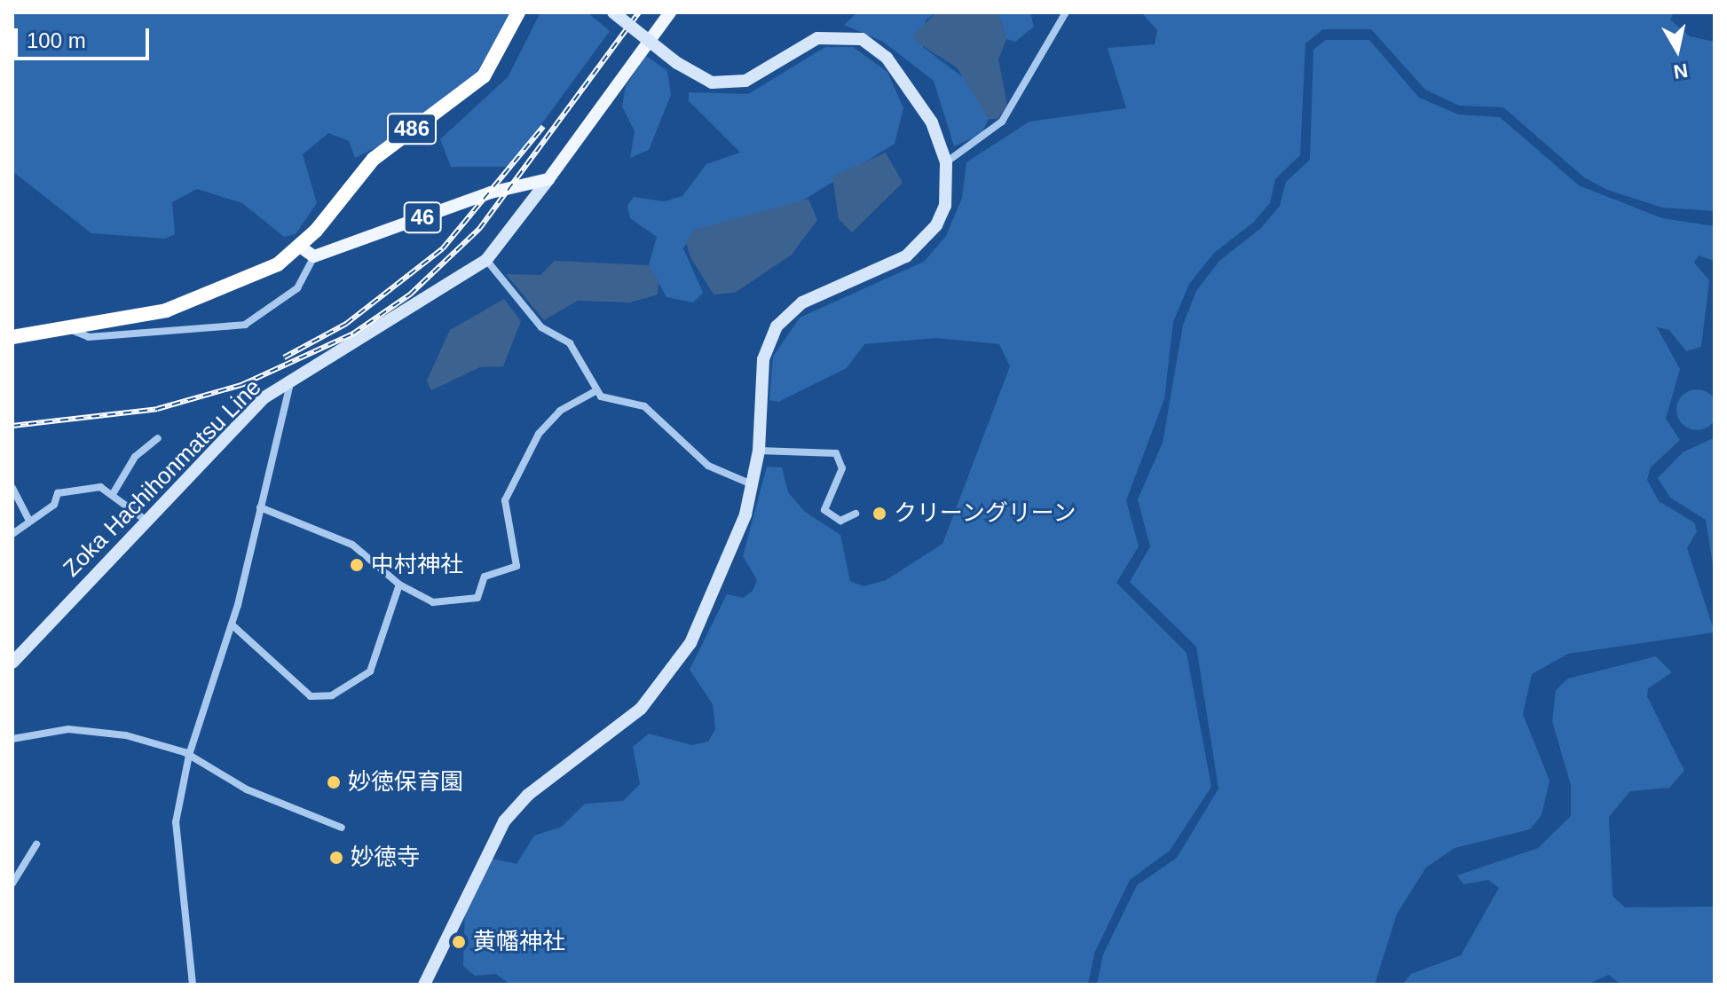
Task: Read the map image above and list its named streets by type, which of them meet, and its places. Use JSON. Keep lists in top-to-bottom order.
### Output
{
  "streets": {
    "highway": ["486"],
    "main road": ["46"],
    "street": ["Zoka Hachihonmatsu Line"]
  },
  "crossings": [
    ["46", "Zoka Hachihonmatsu Line"]
  ],
  "places": [
    "クリーングリーン",
    "中村神社",
    "妙徳保育園",
    "妙徳寺",
    "黄幡神社"
  ],
  "scale_bar": "100 m",
  "north": "bottom"
}
